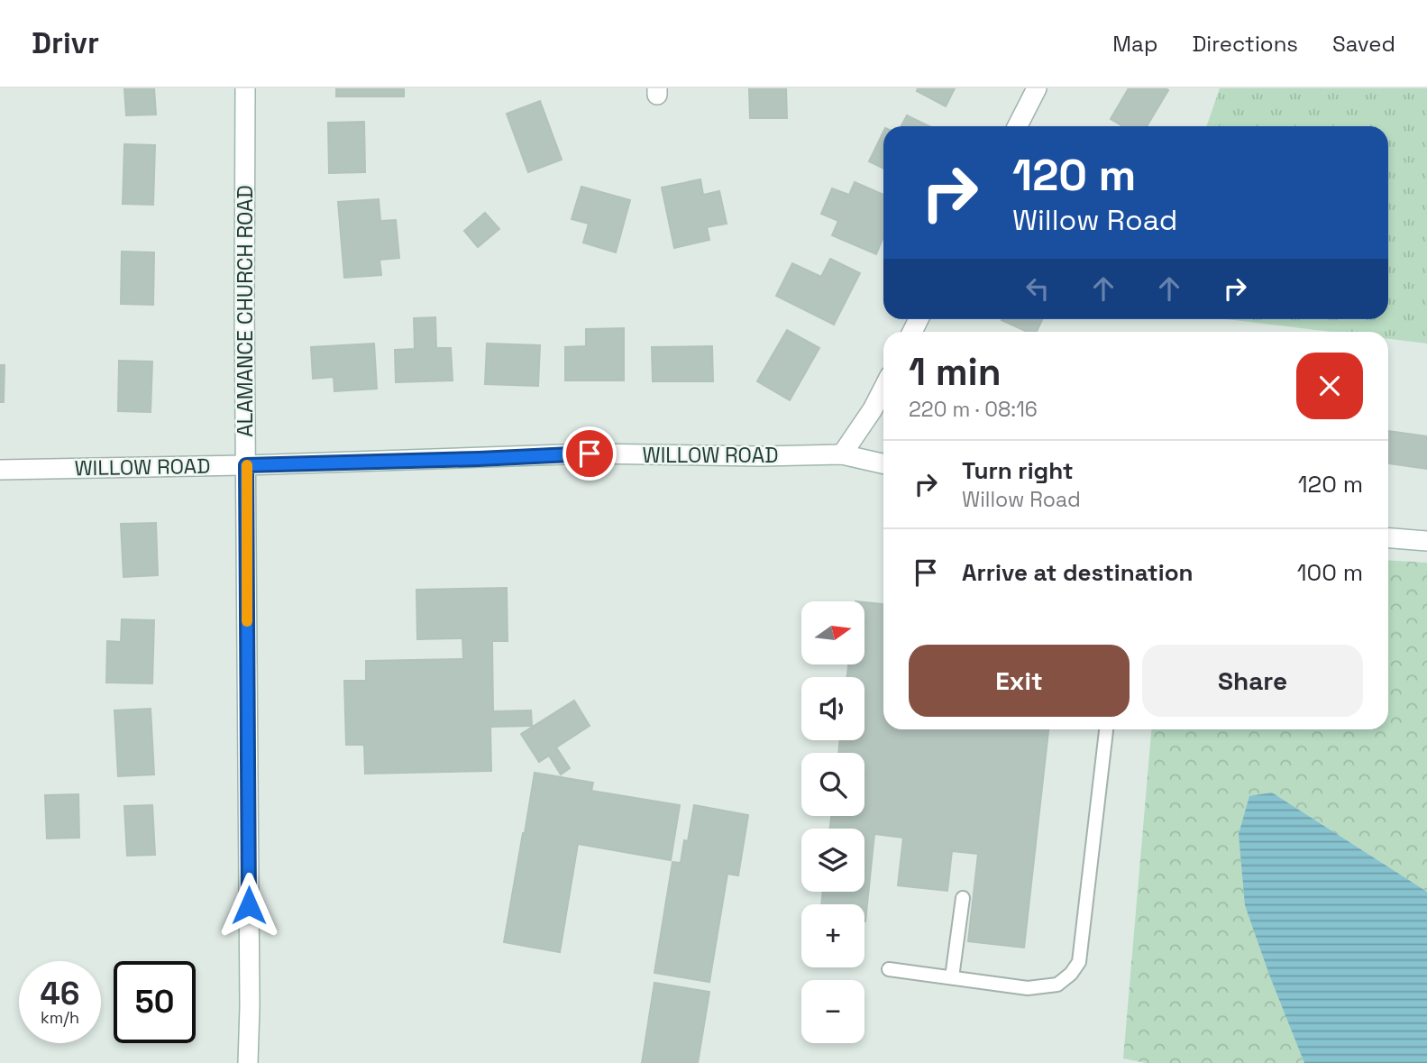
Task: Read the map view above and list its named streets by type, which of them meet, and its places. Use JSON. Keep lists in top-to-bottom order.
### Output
{
  "streets": {
    "street": ["ALAMANCE CHURCH ROAD", "WILLOW ROAD"]
  },
  "crossings": [
    ["ALAMANCE CHURCH ROAD", "WILLOW ROAD"]
  ],
  "north": "right",
  "page": {
    "header": "Drivr",
    "nav": ["Map", "Directions", "Saved"],
    "turn": ["120 m", "Willow Road"],
    "heading": ["1 min", "220 m · 08:16"],
    "list": [
      {
        "name": "Turn right",
        "note": "Willow Road",
        "value": "120 m"
      },
      {
        "name": "Arrive at destination",
        "value": "100 m"
      }
    ],
    "map_buttons": ["+", "−"],
    "buttons": ["Exit", "Share"],
    "speed": "46 km/h",
    "limit": "50"
  }
}
